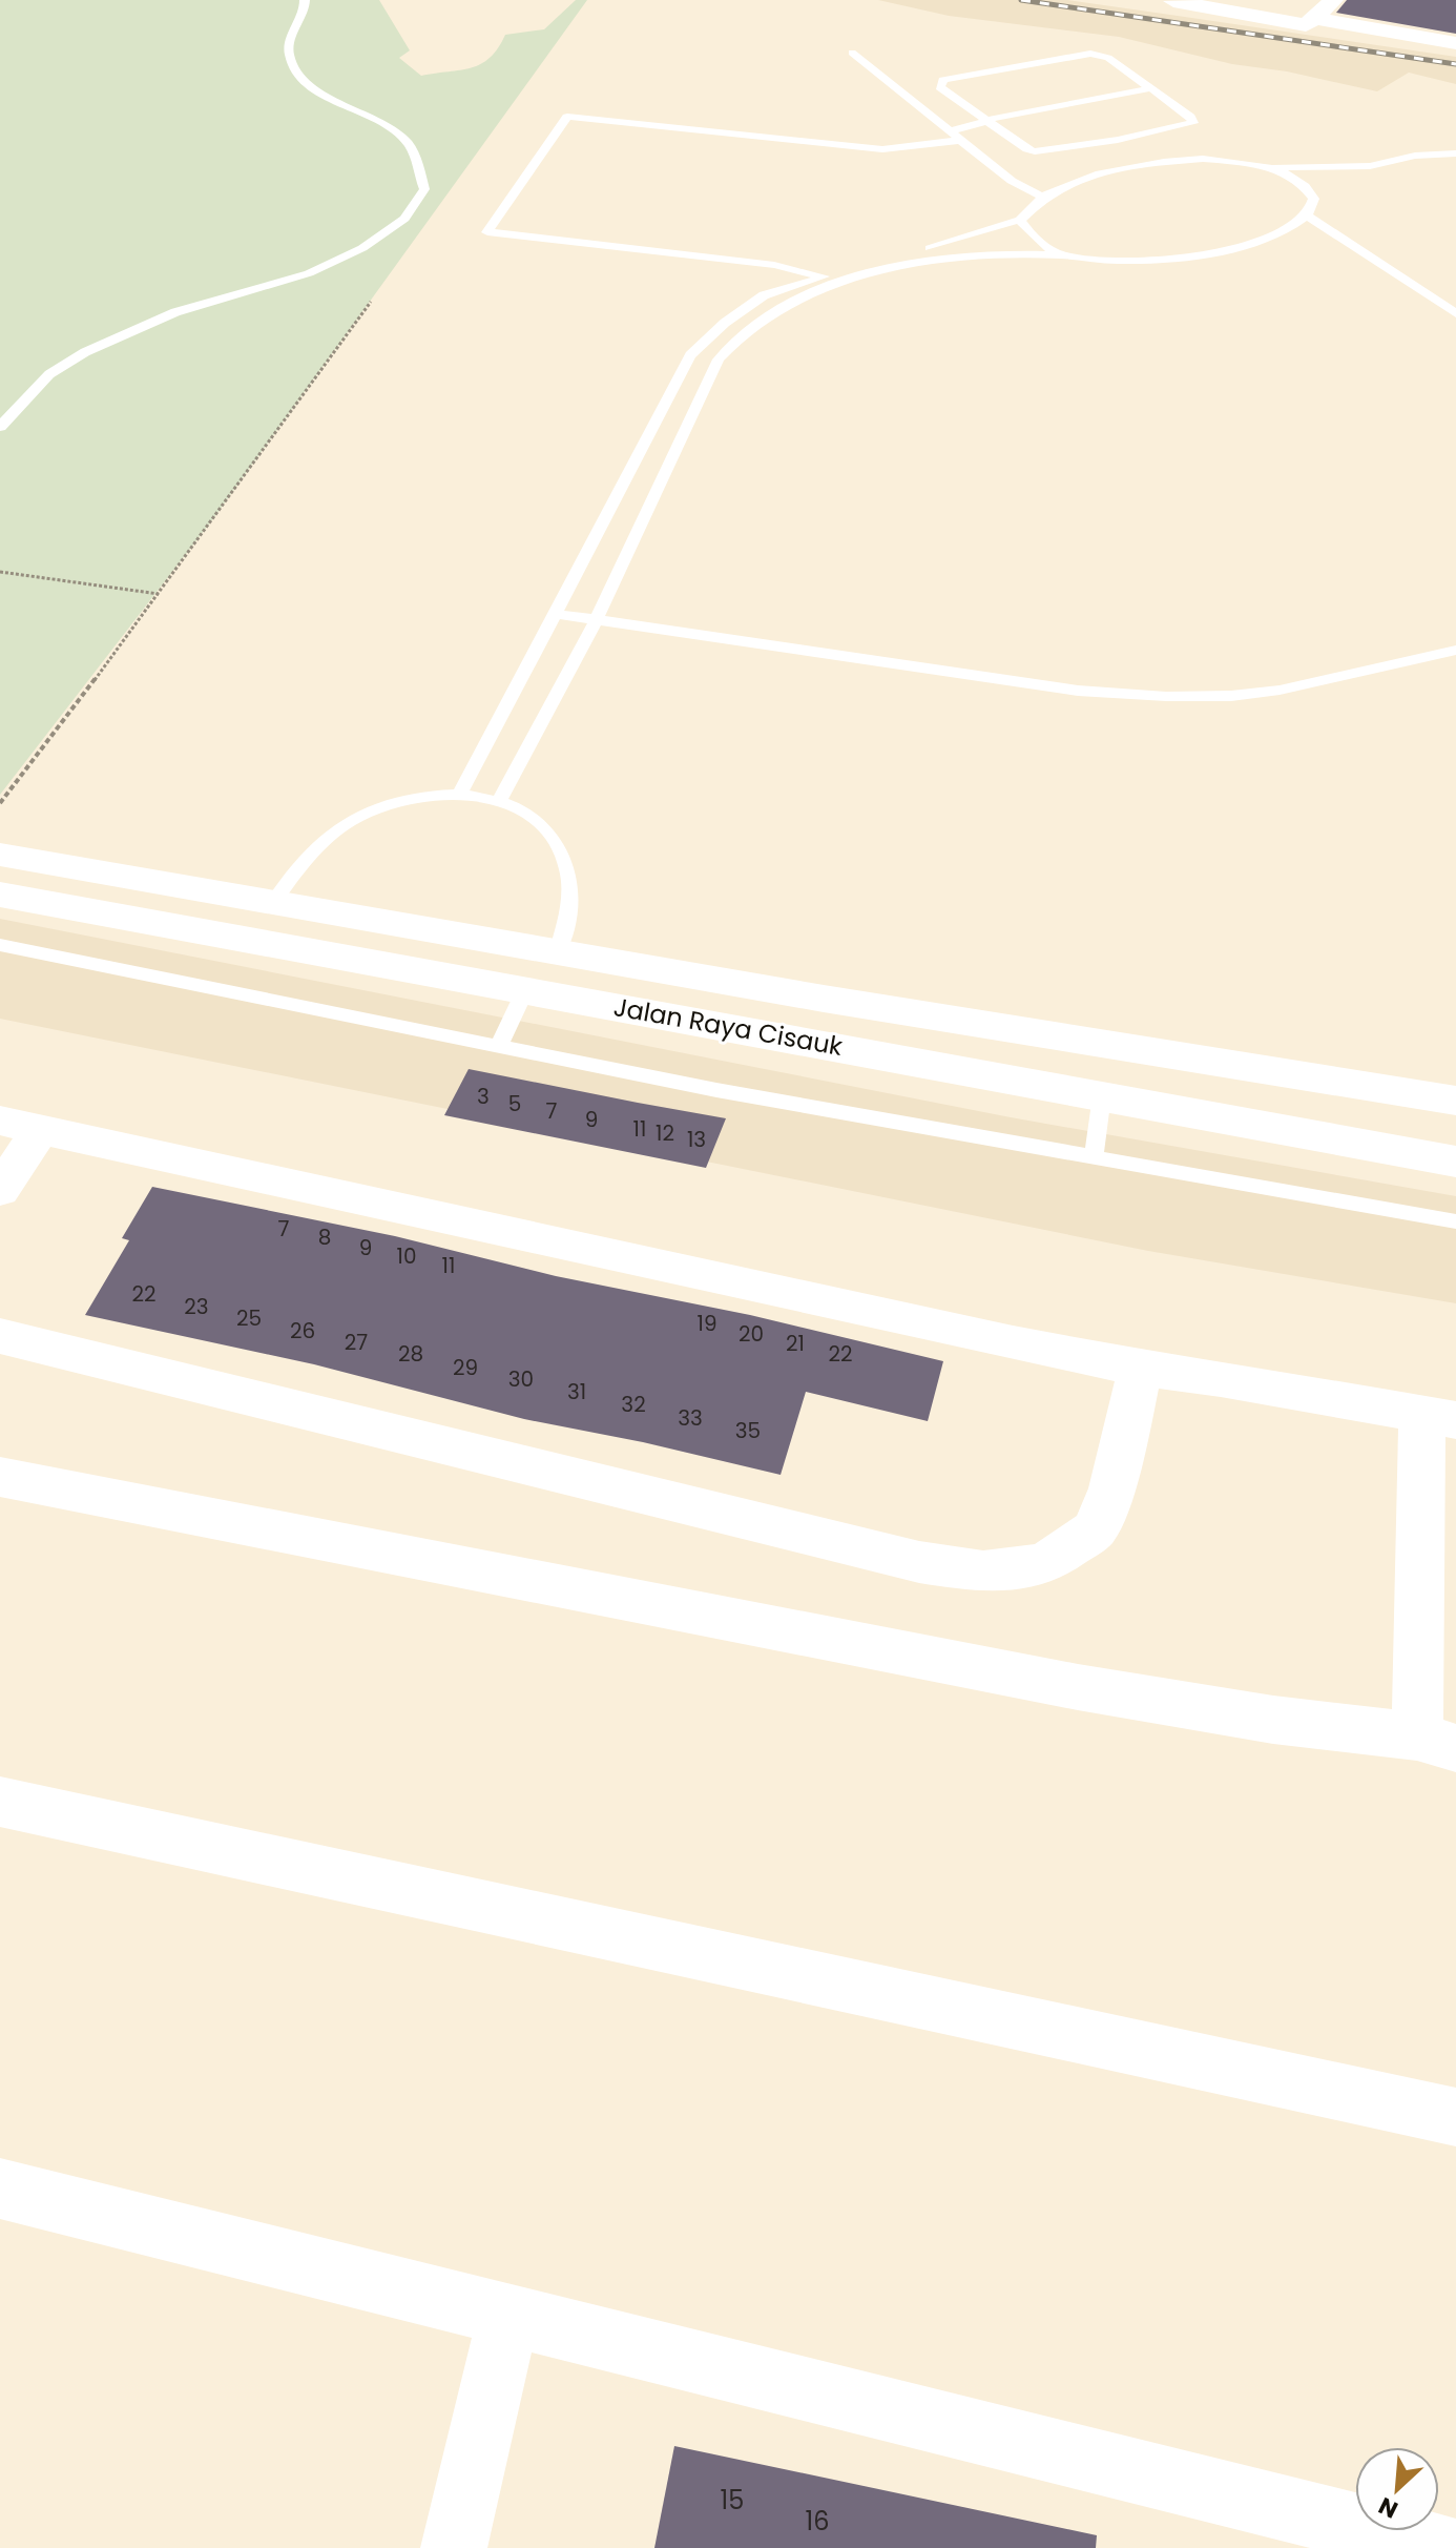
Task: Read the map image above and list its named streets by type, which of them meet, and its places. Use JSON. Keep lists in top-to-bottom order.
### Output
{
  "streets": {
    "main road": ["Jalan Raya Cisauk"]
  },
  "house_numbers": [
    "3",
    "5",
    "7",
    "9",
    "11",
    "12",
    "13",
    "7",
    "8",
    "9",
    "10",
    "11",
    "22",
    "23",
    "25",
    "19",
    "26",
    "20",
    "27",
    "21",
    "28",
    "22",
    "29",
    "30",
    "31",
    "32",
    "33",
    "35",
    "15",
    "16"
  ],
  "north": "bottom left"
}
